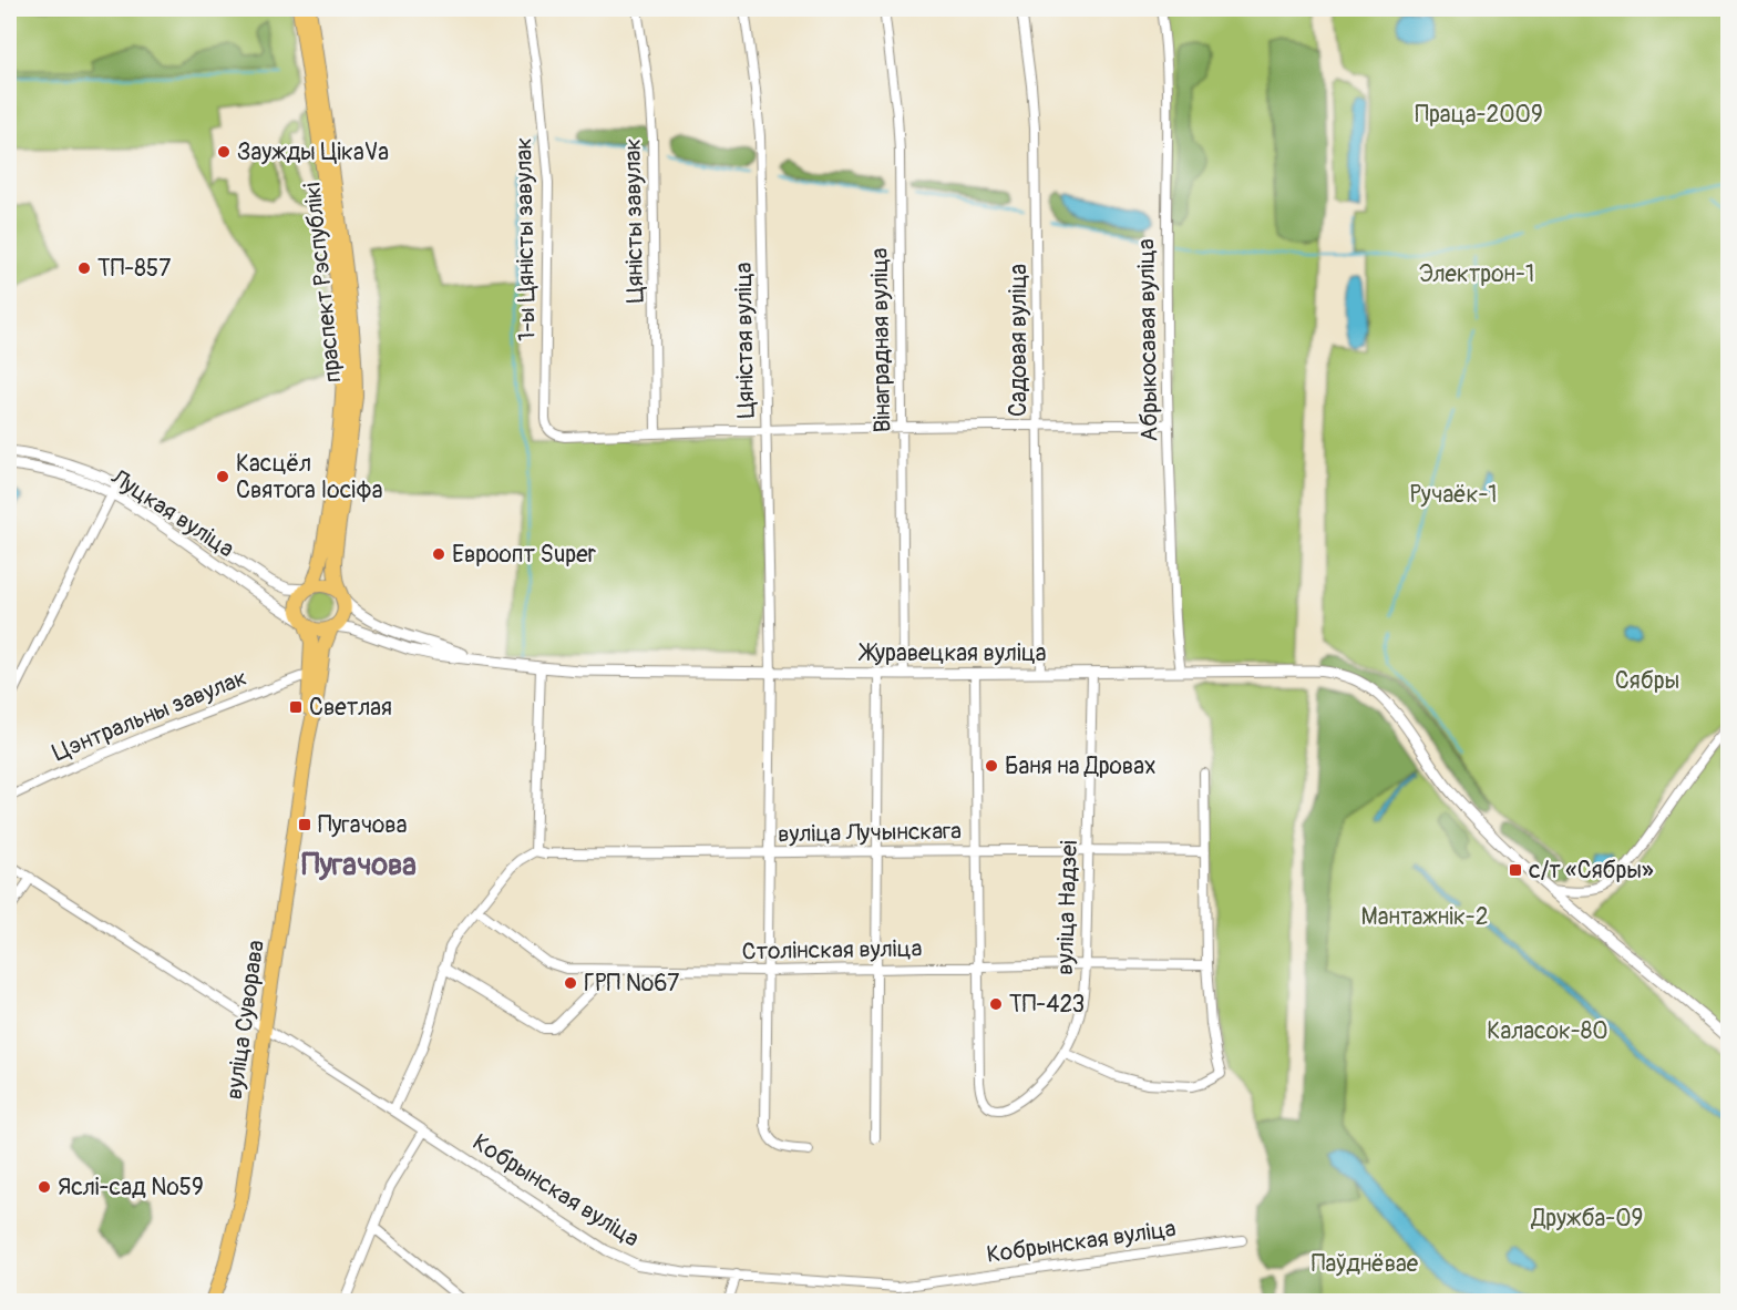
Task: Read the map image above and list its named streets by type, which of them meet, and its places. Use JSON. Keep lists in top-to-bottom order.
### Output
{
  "streets": {
    "main road": ["праспект Рэспублікі", "вуліца Суворава"],
    "street": [
      "Цяністы завулак",
      "1-ы Цяністы завулак",
      "Цяністая вуліца",
      "Вінаградная вуліца",
      "Садовая вуліца",
      "Абрыкосавая вуліца",
      "Луцкая вуліца",
      "Журавецкая вуліца",
      "Цэнтральны завулак",
      "вуліца Лучынскага",
      "вуліца Надзеі",
      "Столінская вуліца",
      "Кобрынская вуліца"
    ]
  },
  "crossings": [
    ["Цяністы завулак", "1-ы Цяністы завулак"],
    ["праспект Рэспублікі", "Луцкая вуліца"],
    ["праспект Рэспублікі", "Журавецкая вуліца"],
    ["праспект Рэспублікі", "вуліца Суворава"],
    ["Цяністая вуліца", "Журавецкая вуліца"],
    ["Цяністая вуліца", "вуліца Лучынскага"],
    ["Цяністая вуліца", "Столінская вуліца"],
    ["Вінаградная вуліца", "Журавецкая вуліца"],
    ["Садовая вуліца", "Журавецкая вуліца"],
    ["Абрыкосавая вуліца", "Журавецкая вуліца"],
    ["Луцкая вуліца", "Журавецкая вуліца"],
    ["Луцкая вуліца", "вуліца Суворава"],
    ["Журавецкая вуліца", "вуліца Надзеі"],
    ["Журавецкая вуліца", "вуліца Суворава"],
    ["Цэнтральны завулак", "вуліца Суворава"],
    ["вуліца Лучынскага", "вуліца Надзеі"],
    ["вуліца Надзеі", "Столінская вуліца"],
    ["вуліца Суворава", "Кобрынская вуліца"]
  ],
  "districts": ["Пугачова"],
  "parks": [
    "Праца-2009",
    "Электрон-1",
    "Ручаёк-1",
    "Сябры",
    "Мантажнік-2",
    "Каласок-80",
    "Дружба-09",
    "Паўднёвае"
  ],
  "places": {
    "other": [
      "Заужды ЦікаVа",
      "ТП-857",
      "Касцёл Святога Іосіфа",
      "Евроопт Super",
      "Баня на Дровах",
      "ГРП №67",
      "ТП-423",
      "Яслі-сад №59"
    ],
    "transit": ["Светлая", "Пугачова", "с/т «Сябры»"]
  }
}
